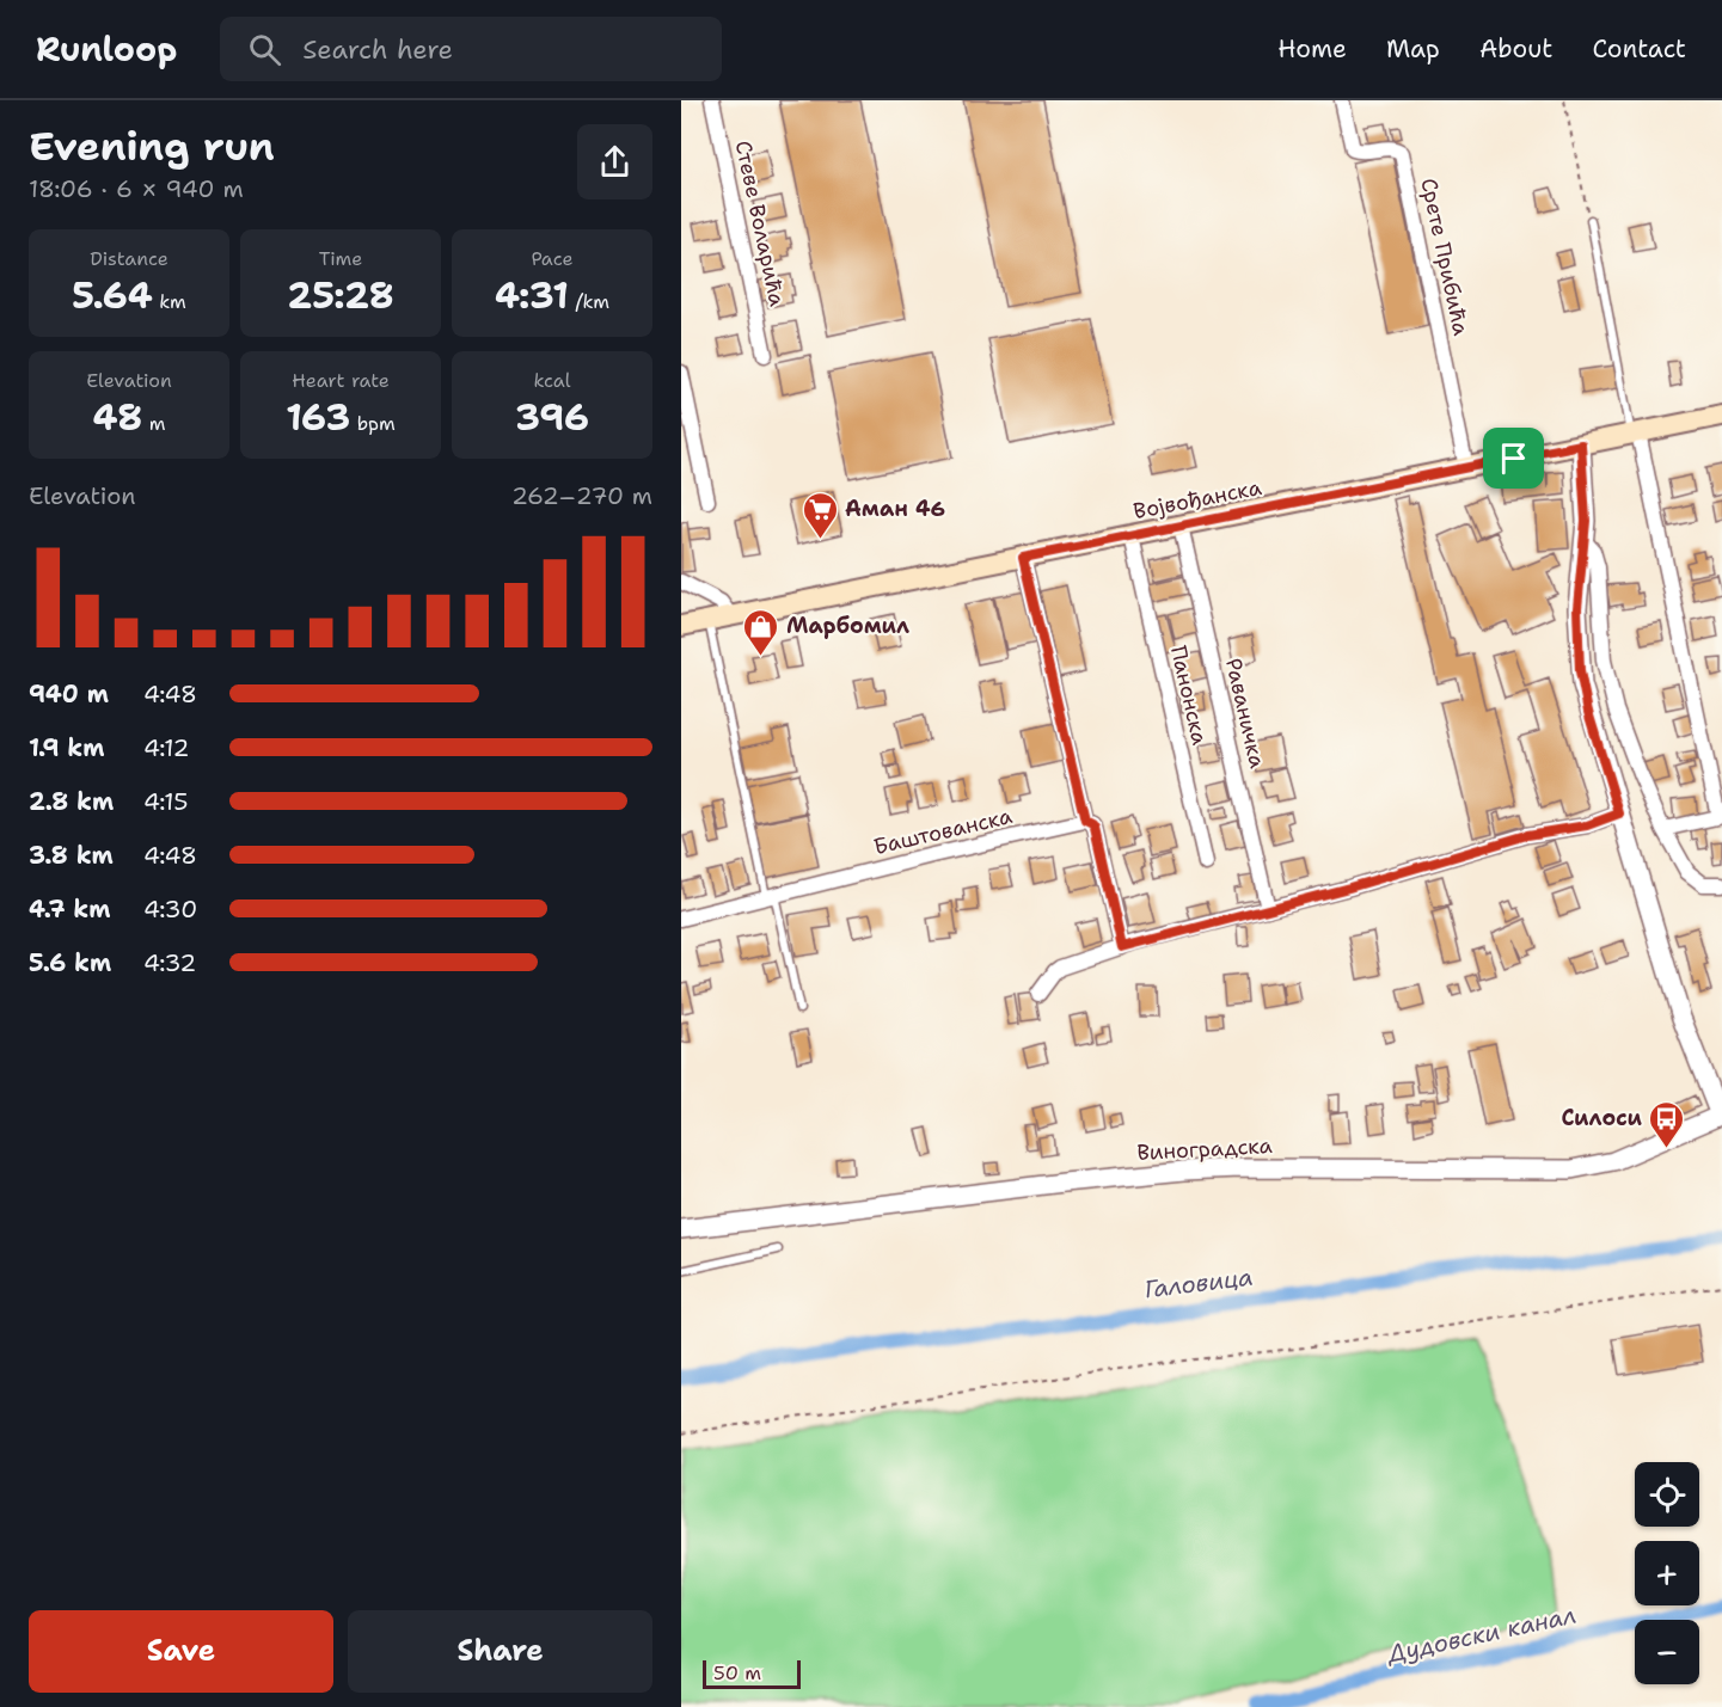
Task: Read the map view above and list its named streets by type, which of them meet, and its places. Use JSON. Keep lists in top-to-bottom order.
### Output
{
  "streets": {
    "main road": ["Војвођанска"],
    "street": [
      "Стеве Воларића",
      "Срете Прибића",
      "Панонска",
      "Раваничка",
      "Баштованска",
      "Виноградска"
    ]
  },
  "crossings": [
    ["Срете Прибића", "Војвођанска"],
    ["Војвођанска", "Панонска"],
    ["Војвођанска", "Раваничка"]
  ],
  "water": ["Галовица", "Дудовски канал"],
  "places": {
    "supermarket": ["Аман 46"],
    "shop": ["Марбомил"],
    "bus stop": ["Силоси"]
  },
  "scale_bar": "50 m",
  "page": {
    "header": "Runloop",
    "search": "Search here",
    "nav": [
      "Home",
      "Map",
      "About",
      "Contact"
    ],
    "heading": ["Evening run", "18:06 · 6 × 940 m"],
    "stats": [
      ["Distance", "5.64 km"],
      ["Time", "25:28"],
      ["Pace", "4:31 /km"],
      ["Elevation", "48 m"],
      ["Heart rate", "163 bpm"],
      ["kcal", "396"]
    ],
    "chart": ["Elevation", "262–270 m"],
    "list": [
      {
        "name": "940 m",
        "note": "4:48"
      },
      {
        "name": "1.9 km",
        "note": "4:12"
      },
      {
        "name": "2.8 km",
        "note": "4:15"
      },
      {
        "name": "3.8 km",
        "note": "4:48"
      },
      {
        "name": "4.7 km",
        "note": "4:30"
      },
      {
        "name": "5.6 km",
        "note": "4:32"
      }
    ],
    "map_buttons": ["+", "−"],
    "buttons": ["Save", "Share"],
    "scale": "50 m"
  }
}
